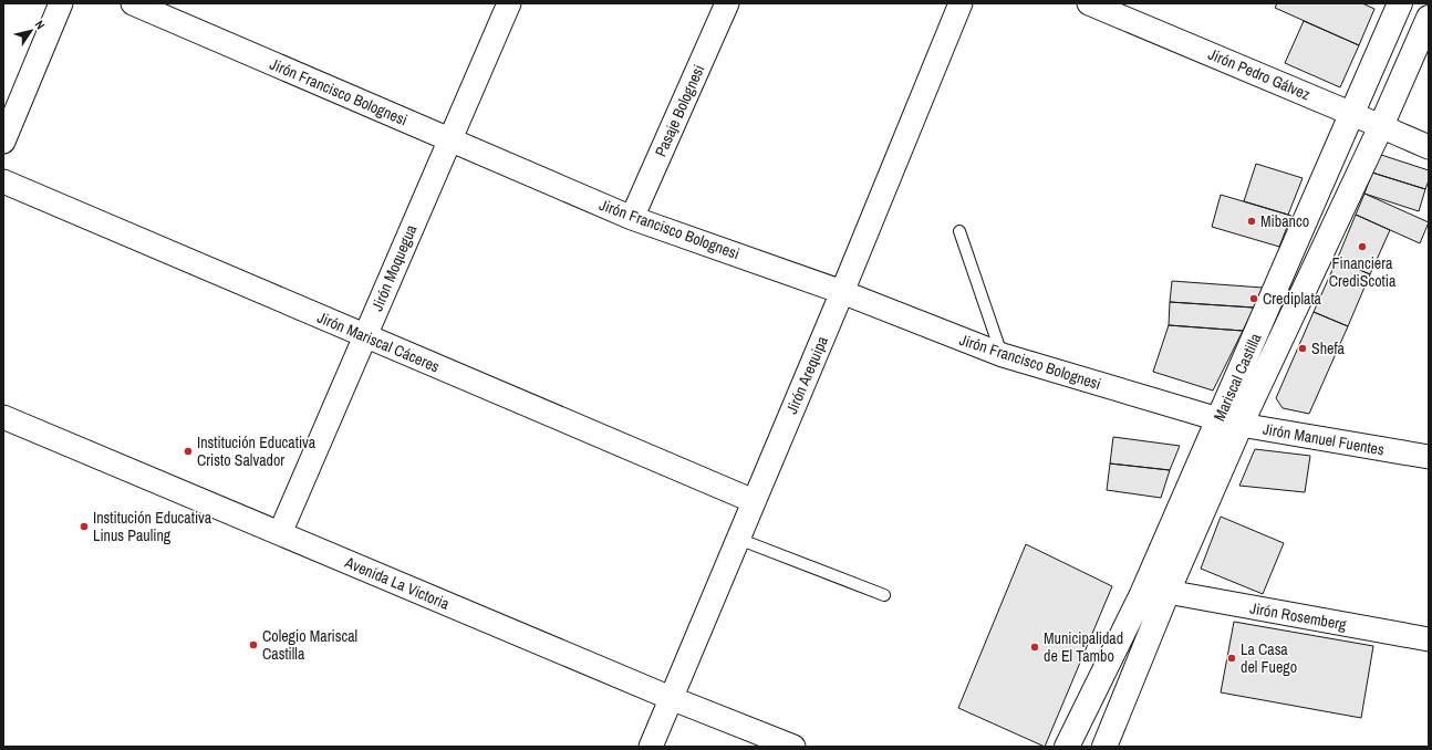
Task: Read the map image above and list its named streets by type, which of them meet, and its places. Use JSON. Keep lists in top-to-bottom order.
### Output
{
  "streets": {
    "highway": ["Mariscal Castilla"],
    "street": [
      "Jirón Pedro Gálvez",
      "Jirón Francisco Bolognesi",
      "Pasaje Bolognesi",
      "Jirón Moquegua",
      "Jirón Mariscal Cáceres",
      "Jirón Arequipa",
      "Jirón Manuel Fuentes",
      "Avenida La Victoria",
      "Jirón Rosemberg"
    ]
  },
  "crossings": [
    ["Jirón Pedro Gálvez", "Mariscal Castilla"],
    ["Jirón Francisco Bolognesi", "Pasaje Bolognesi"],
    ["Jirón Francisco Bolognesi", "Jirón Moquegua"],
    ["Jirón Francisco Bolognesi", "Jirón Arequipa"],
    ["Jirón Francisco Bolognesi", "Mariscal Castilla"],
    ["Jirón Francisco Bolognesi", "Jirón Manuel Fuentes"],
    ["Jirón Moquegua", "Jirón Mariscal Cáceres"],
    ["Jirón Moquegua", "Avenida La Victoria"],
    ["Jirón Mariscal Cáceres", "Jirón Arequipa"],
    ["Jirón Arequipa", "Avenida La Victoria"],
    ["Mariscal Castilla", "Jirón Manuel Fuentes"],
    ["Mariscal Castilla", "Jirón Rosemberg"]
  ],
  "places": [
    "Mibanco",
    "Financiera CrediScotia",
    "Crediplata",
    "Shefa",
    "Institución Educativa Cristo Salvador",
    "Institución Educativa Linus Pauling",
    "Colegio Mariscal Castilla",
    "Municipalidad de El Tambo",
    "La Casa del Fuego"
  ],
  "north": "top right"
}
